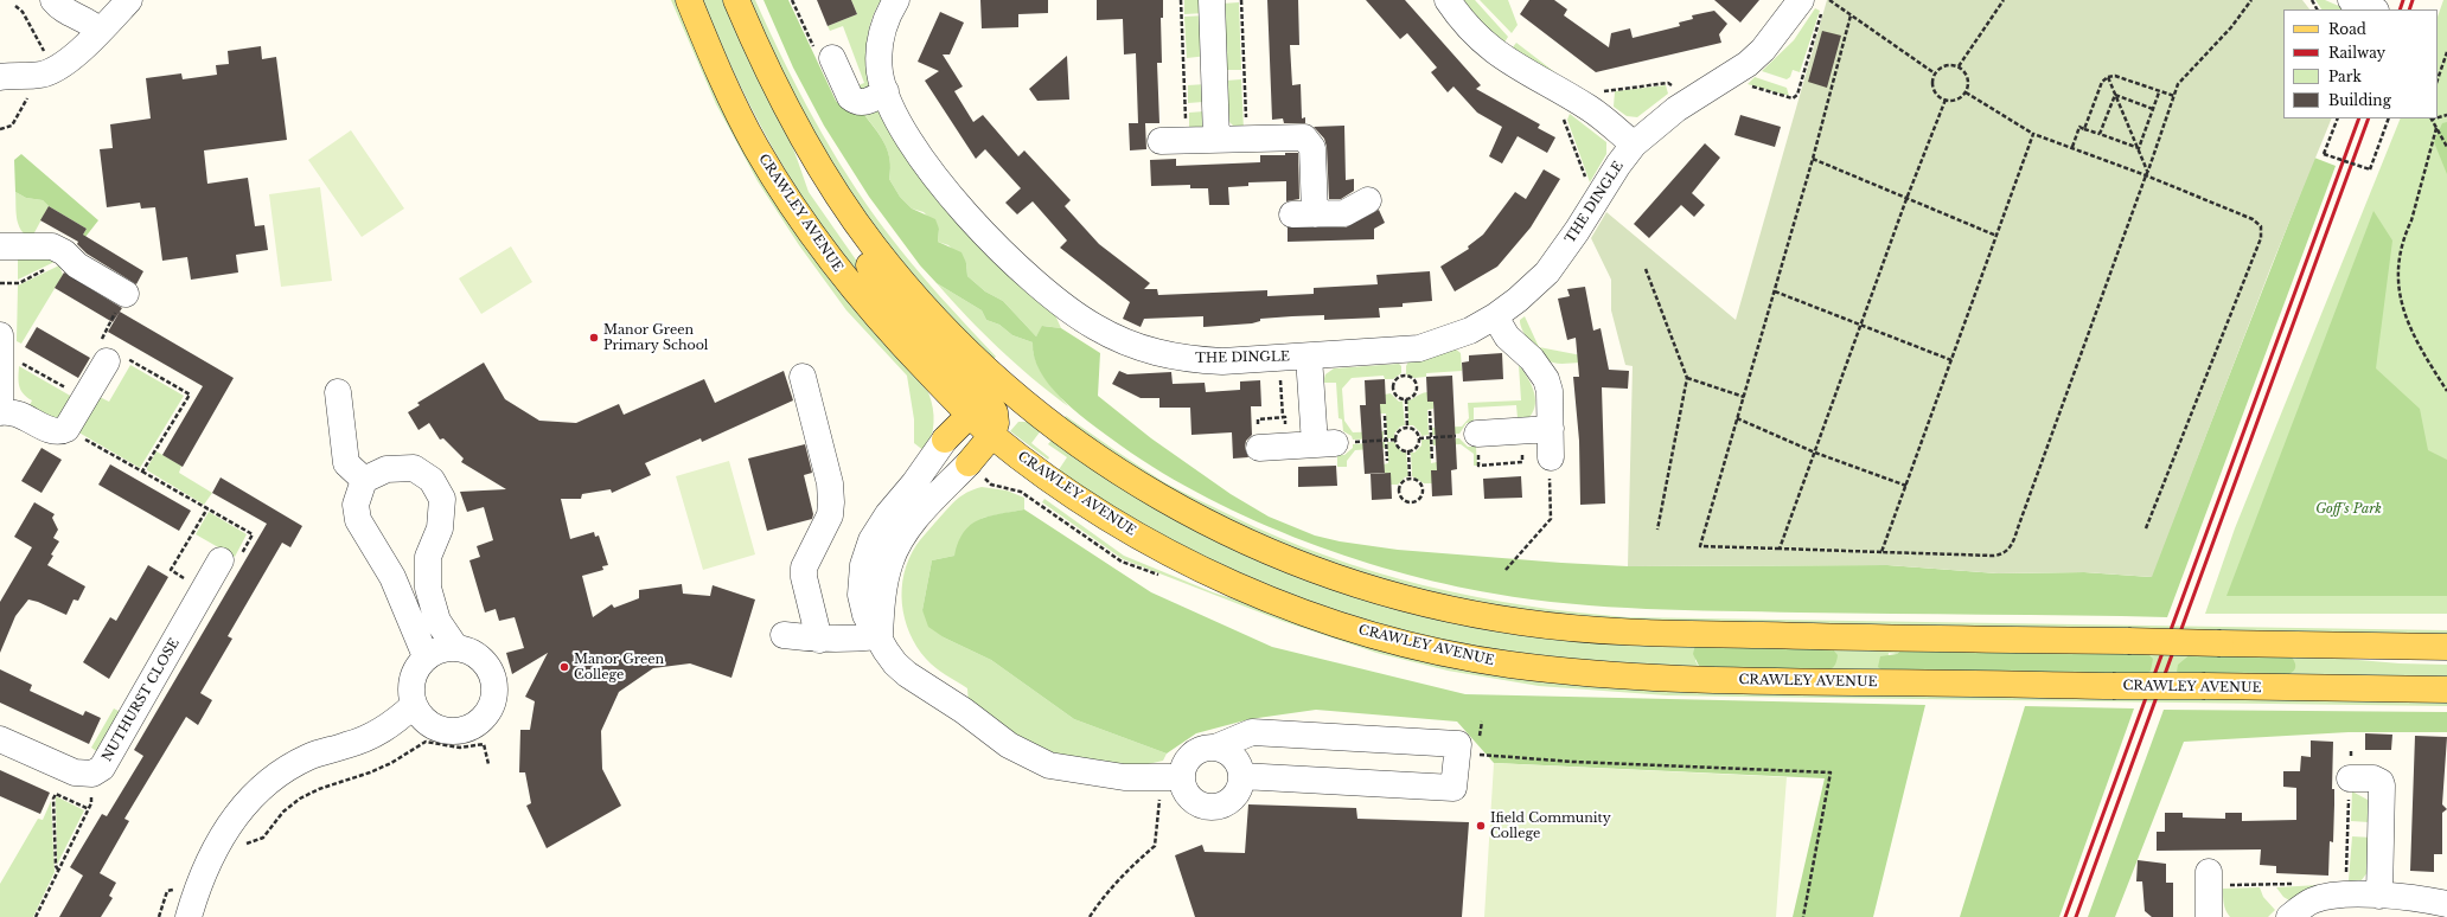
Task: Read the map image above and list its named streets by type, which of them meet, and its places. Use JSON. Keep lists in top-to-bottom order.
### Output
{
  "streets": {
    "main road": ["CRAWLEY AVENUE"],
    "street": ["THE DINGLE", "NUTHURST CLOSE"]
  },
  "parks": ["Goff's Park"],
  "places": ["Manor Green Primary School", "Manor Green College", "Ifield Community College"],
  "legend": [
    "Road",
    "Railway",
    "Park",
    "Building"
  ]
}
